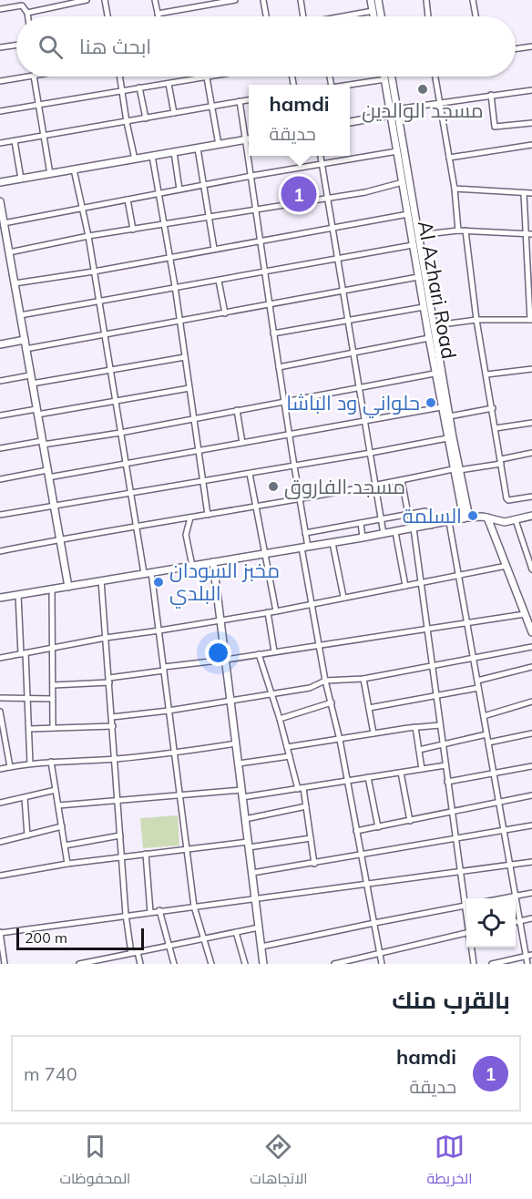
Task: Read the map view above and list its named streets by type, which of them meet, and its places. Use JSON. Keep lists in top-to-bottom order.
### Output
{
  "streets": {
    "street": ["Al Azhari Road"]
  },
  "places": [
    "مسجد الوالدين",
    "حلواني ود الباشا",
    "مسجد الفاروق",
    "السلمة",
    "مخبز السودان البلدي"
  ],
  "scale_bar": "200 m",
  "page": {
    "search": "ابحث هنا",
    "popup": ["hamdi", "حديقة"],
    "pins": "1",
    "scale": "200 m",
    "heading": "بالقرب منك",
    "list": [
      {
        "mark": "1",
        "name": "hamdi",
        "note": "حديقة",
        "value": "740 m"
      }
    ],
    "nav": ["الخريطة", "الاتجاهات", "المحفوظات"]
  }
}
